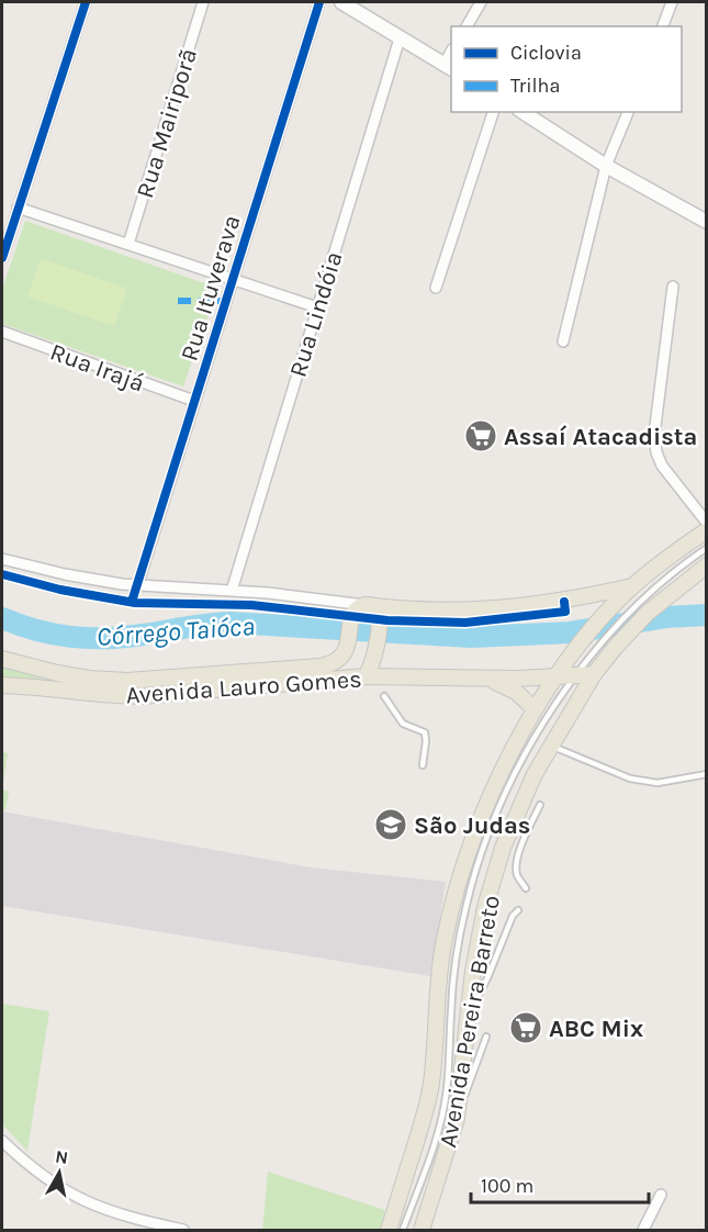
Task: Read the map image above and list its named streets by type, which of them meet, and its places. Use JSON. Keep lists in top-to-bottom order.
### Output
{
  "streets": {
    "main road": ["Avenida Lauro Gomes", "Avenida Pereira Barreto"],
    "street": [
      "Rua Mairiporã",
      "Rua Ituverava",
      "Rua Lindóia",
      "Rua Irajá"
    ]
  },
  "crossings": [
    ["Rua Ituverava", "Rua Irajá"],
    ["Avenida Lauro Gomes", "Avenida Pereira Barreto"]
  ],
  "water": ["Córrego Taióca"],
  "places": {
    "supermarket": ["Assaí Atacadista", "ABC Mix"],
    "school or university": ["São Judas"]
  },
  "legend": ["Ciclovia", "Trilha"],
  "scale_bar": "100 m",
  "north": "top"
}
